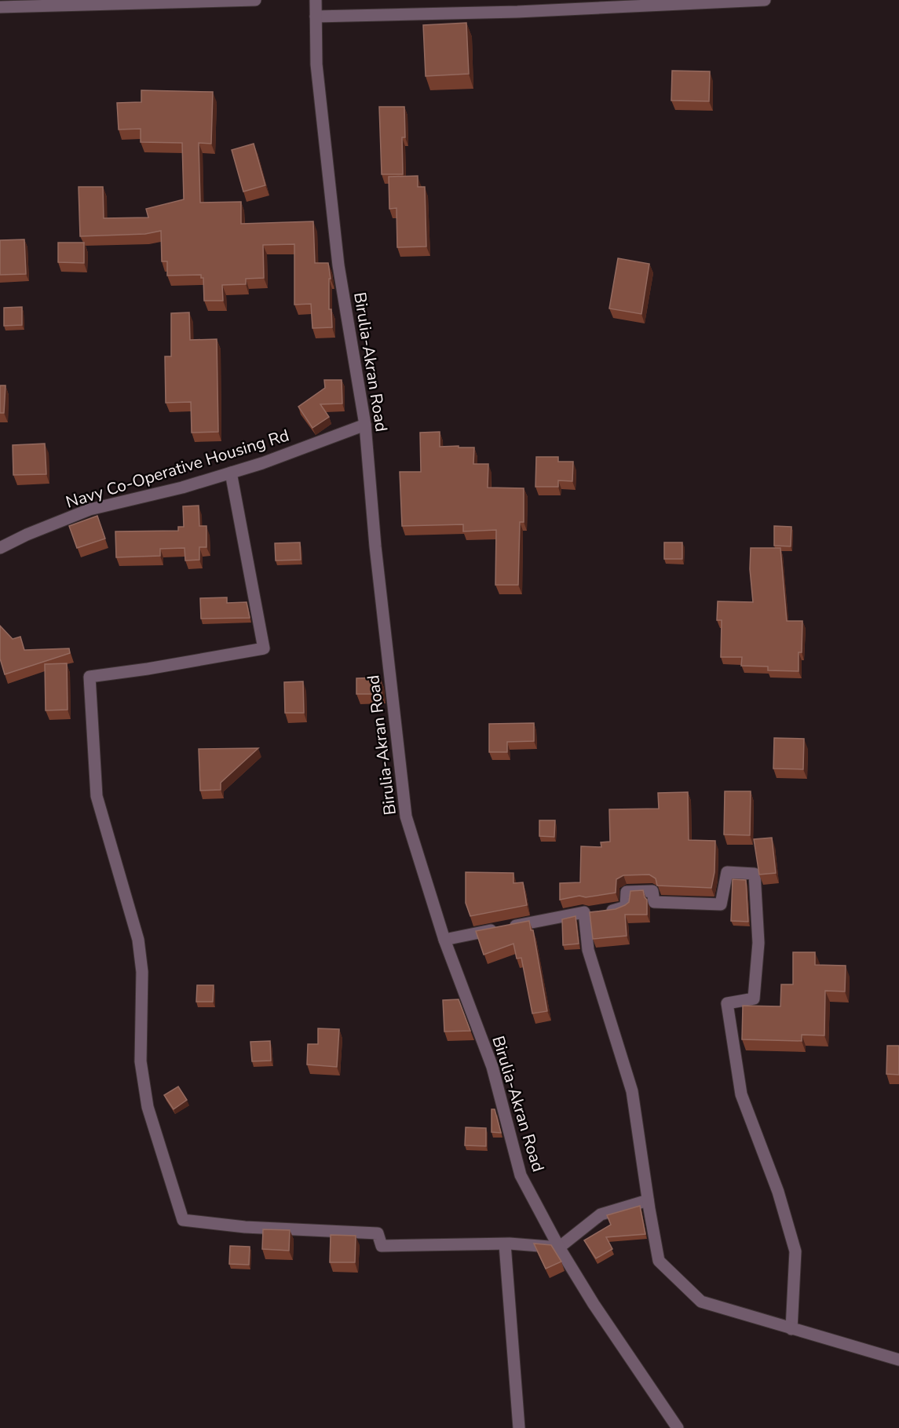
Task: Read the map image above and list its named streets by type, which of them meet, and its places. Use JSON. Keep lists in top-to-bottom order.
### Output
{
  "streets": {
    "street": ["Birulia-Akran Road", "Navy Co-Operative Housing Rd"]
  },
  "crossings": [
    ["Birulia-Akran Road", "Navy Co-Operative Housing Rd"]
  ]
}
